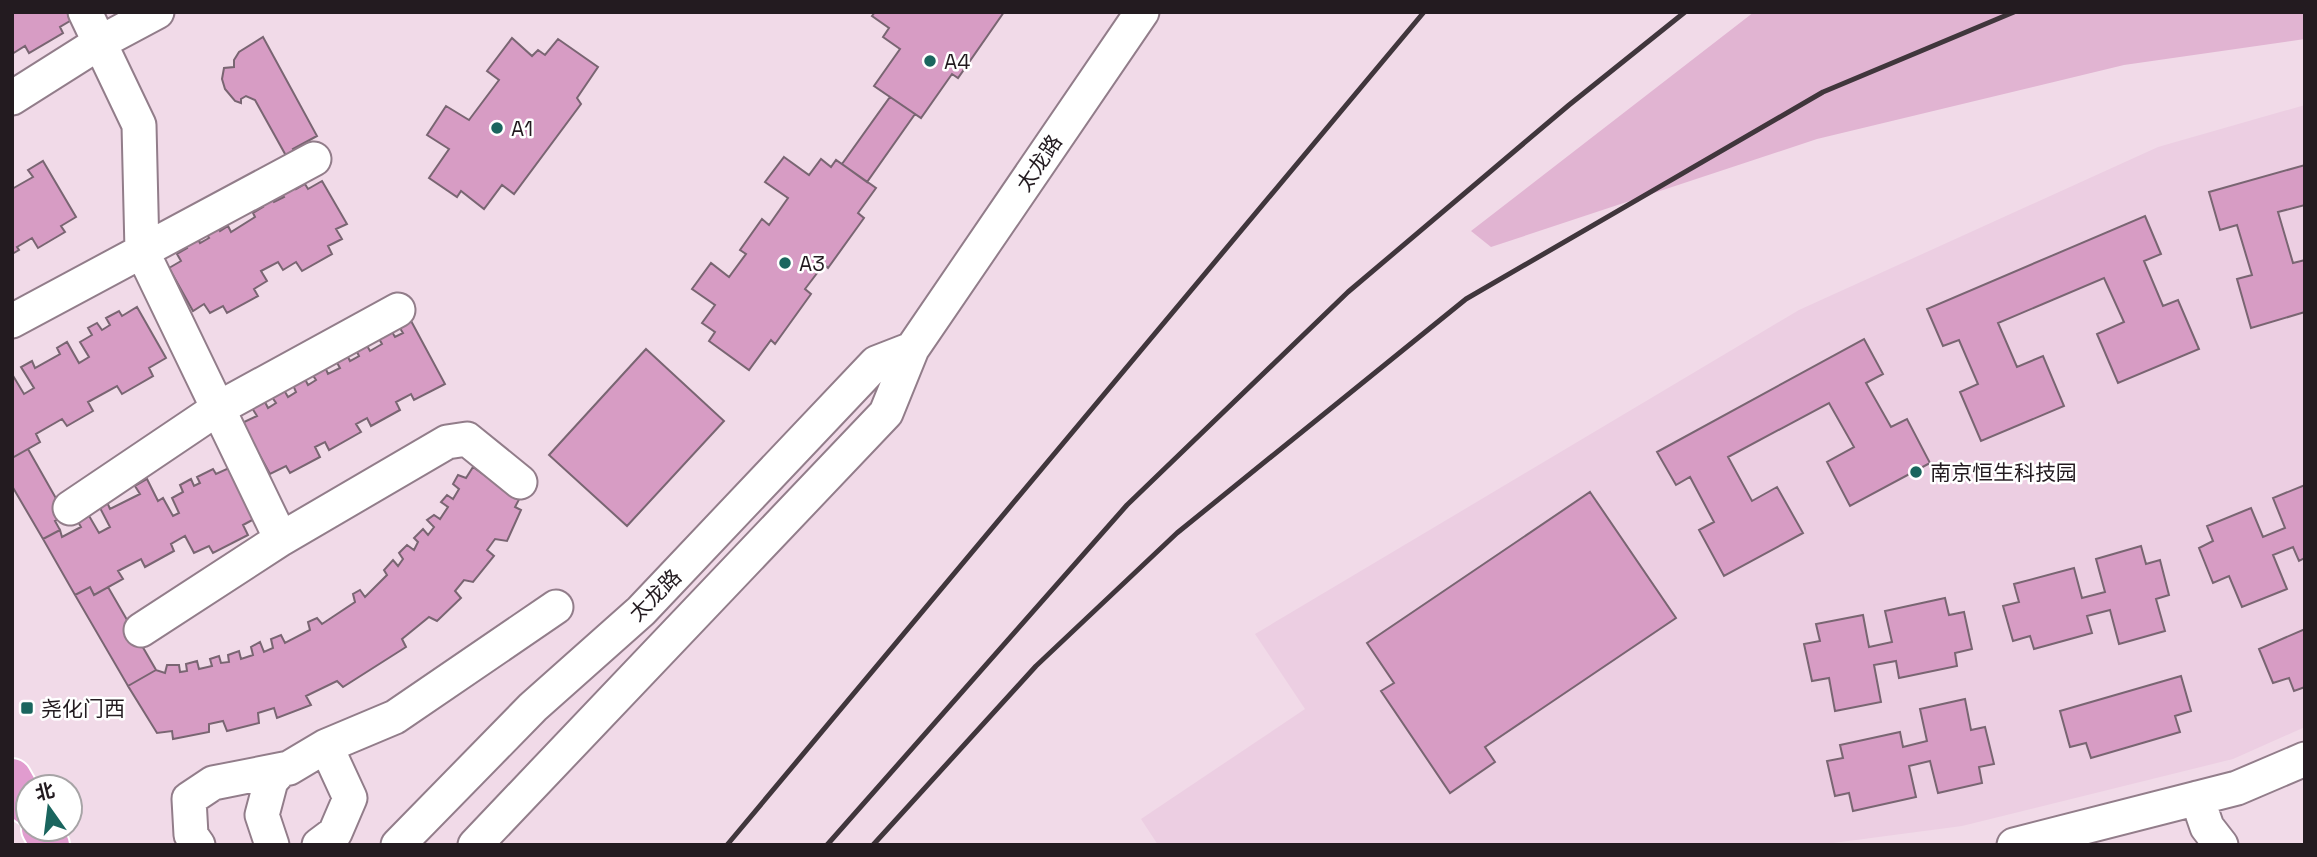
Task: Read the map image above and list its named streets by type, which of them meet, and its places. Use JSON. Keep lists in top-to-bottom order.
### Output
{
  "streets": {
    "street": ["太龙路"]
  },
  "places": {
    "other": [
      "A4",
      "A1",
      "A3",
      "南京恒生科技园"
    ],
    "transit": ["尧化门西"]
  },
  "north": "top"
}
